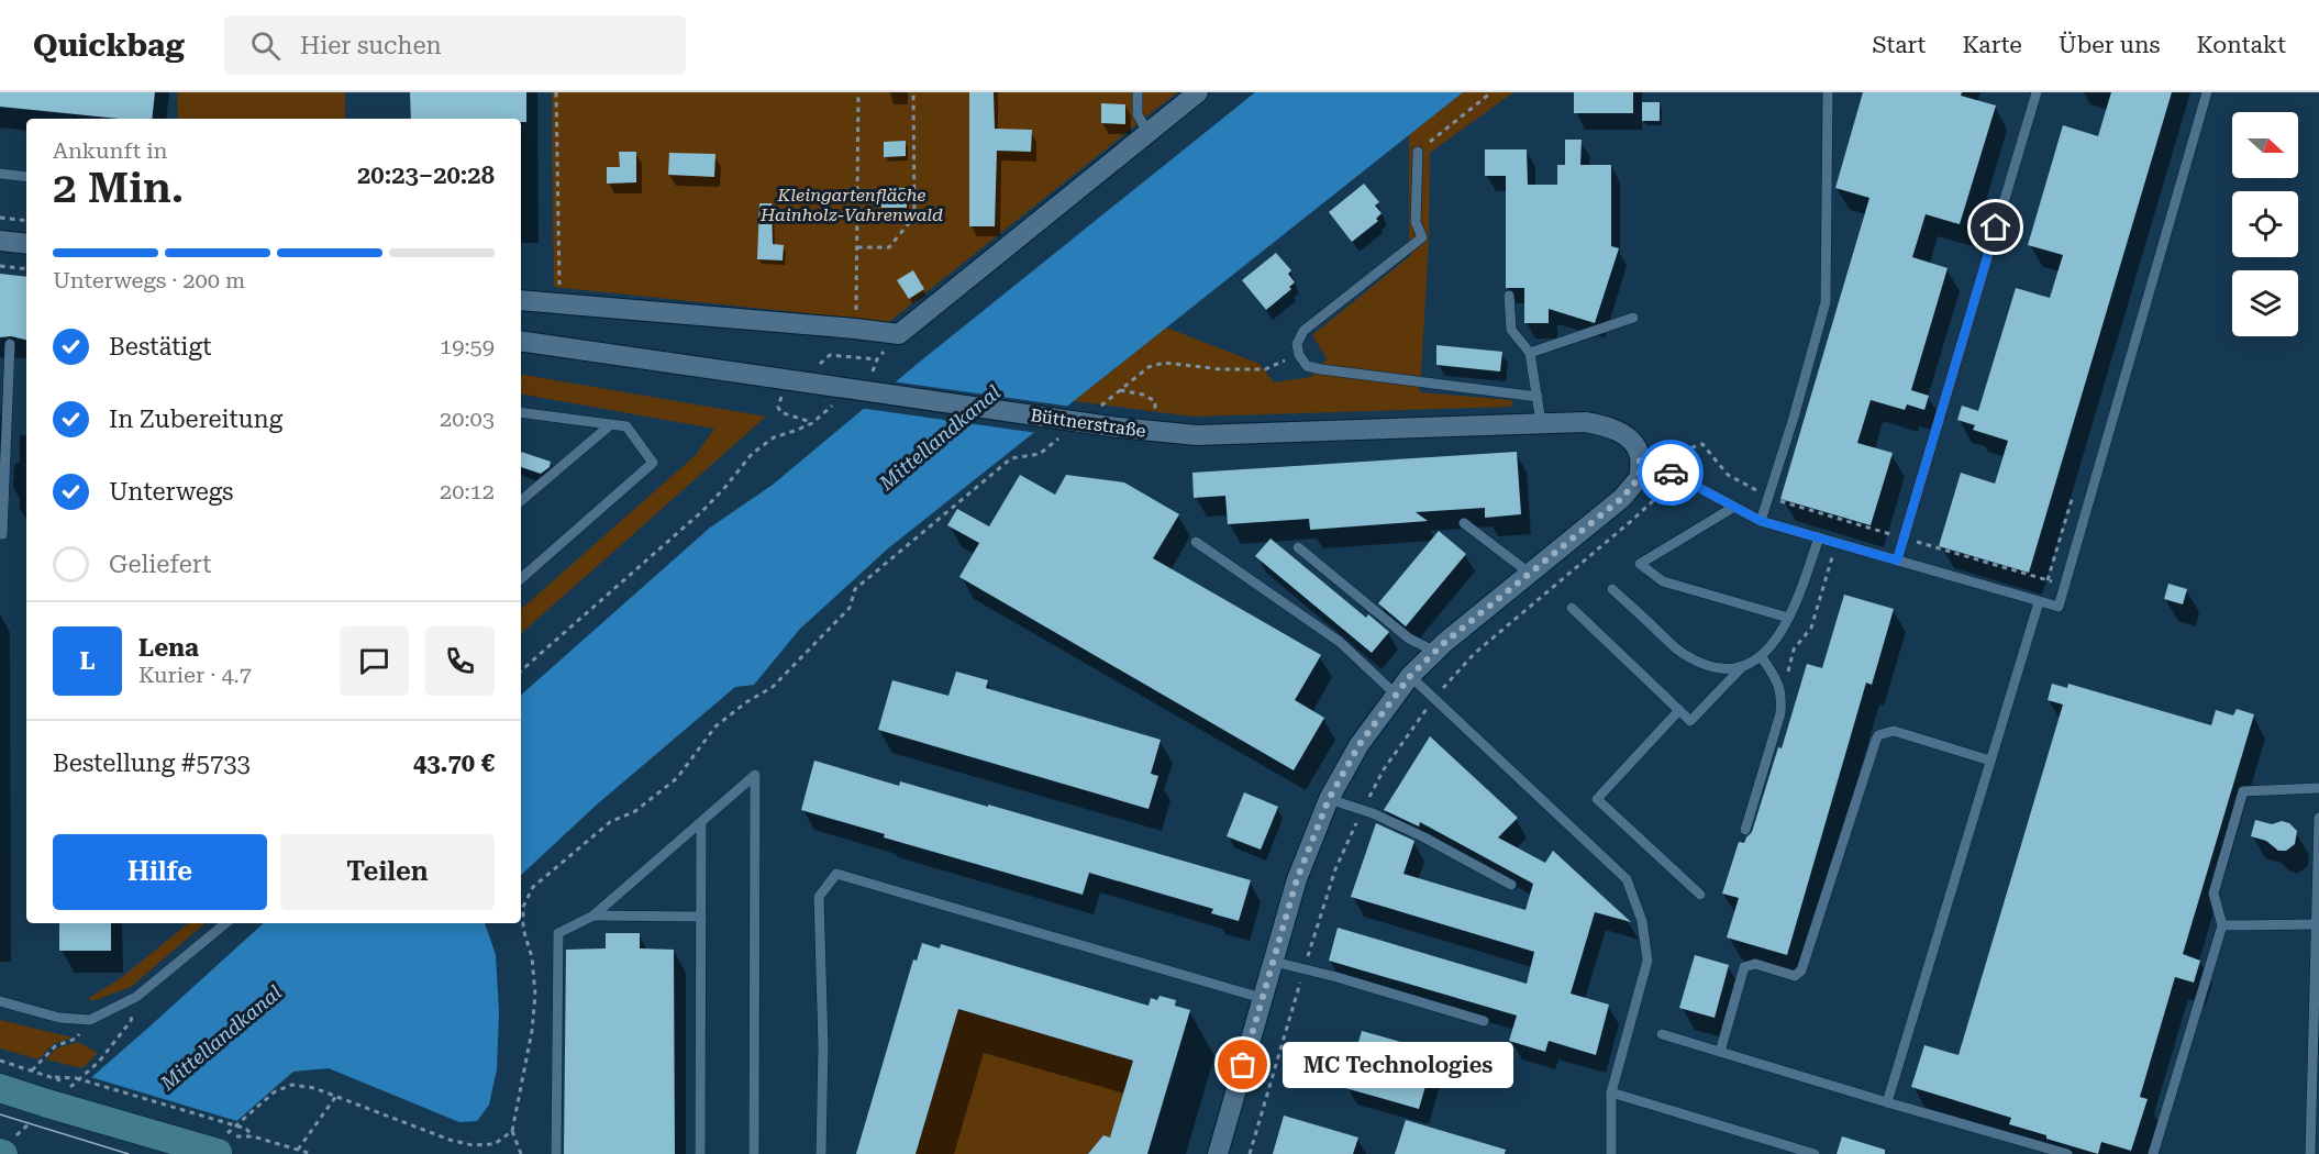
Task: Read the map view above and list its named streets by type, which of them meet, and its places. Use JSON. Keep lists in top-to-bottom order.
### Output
{
  "streets": {
    "street": ["Büttnerstraße"]
  },
  "water": ["Mittellandkanal"],
  "parks": ["Kleingartenfläche Hainholz-Vahrenwald"],
  "places": ["MC Technologies"],
  "north": "right",
  "page": {
    "header": "Quickbag",
    "search": "Hier suchen",
    "nav": [
      "Start",
      "Karte",
      "Über uns",
      "Kontakt"
    ],
    "heading": ["2 Min.", "Ankunft in", "20:23–20:28"],
    "panel": [
      "Lena",
      "Kurier · 4.7",
      "Bestellung #5733",
      "43.70 €"
    ],
    "bar": "Unterwegs · 200 m",
    "list": [
      ["Bestätigt", "19:59"],
      ["In Zubereitung", "20:03"],
      ["Unterwegs", "20:12"],
      "Geliefert"
    ],
    "round": "L",
    "buttons": ["Hilfe", "Teilen"],
    "bubble": "MC Technologies"
  }
}
